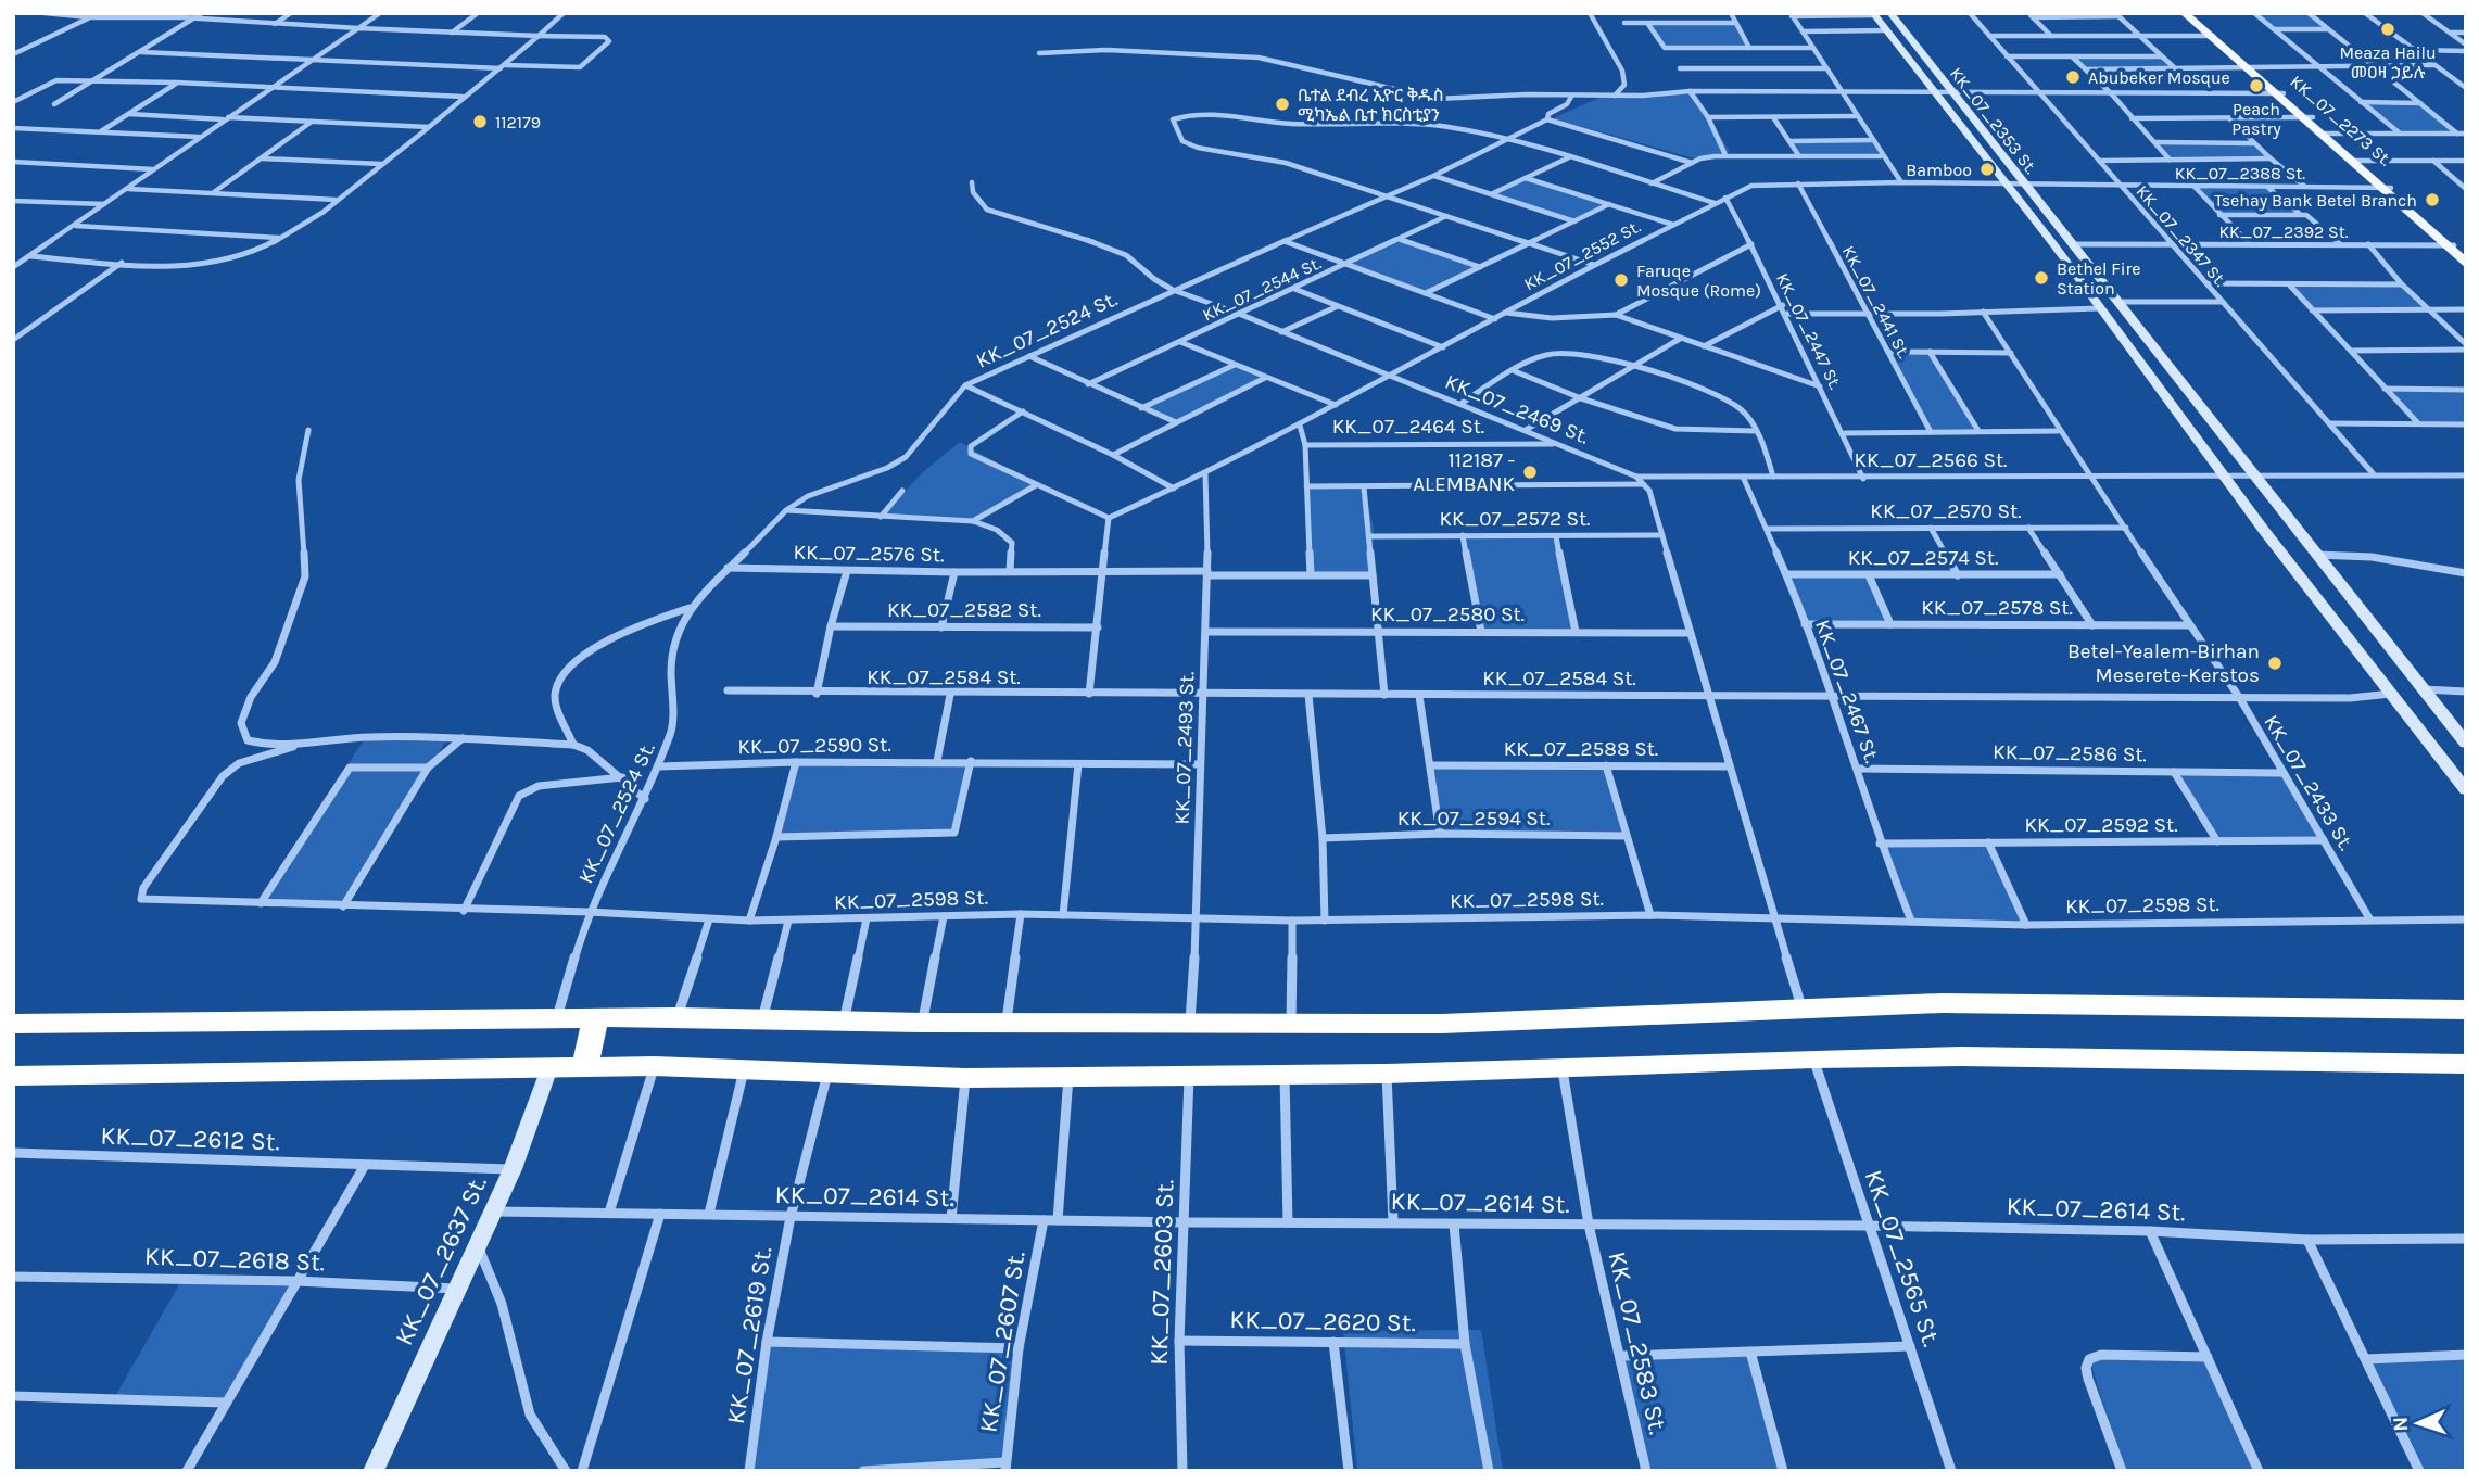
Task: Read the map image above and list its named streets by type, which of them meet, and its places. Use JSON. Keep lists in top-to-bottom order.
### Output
{
  "streets": {
    "main road": ["KK_07_2273 St."],
    "street": [
      "KK_07_2353 St.",
      "KK_07_2388 St.",
      "KK_07_2392 St.",
      "KK_07_2347 St.",
      "KK_07_2552 St.",
      "KK_07_2544 St.",
      "KK_07_2441 St.",
      "KK_07_2524 St.",
      "KK_07_2447 St.",
      "KK_07_2469 St.",
      "KK_07_2464 St.",
      "KK_07_2566 St.",
      "KK_07_2570 St.",
      "KK_07_2572 St.",
      "KK_07_2576 St.",
      "KK_07_2574 St.",
      "KK_07_2578 St.",
      "KK_07_2582 St.",
      "KK_07_2580 St.",
      "KK_07_2584 St.",
      "KK_07_2467 St.",
      "KK_07_2590 St.",
      "KK_07_2493 St.",
      "KK_07_2588 St.",
      "KK_07_2586 St.",
      "KK_07_2433 St.",
      "KK_07_2594 St.",
      "KK_07_2592 St.",
      "KK_07_2598 St.",
      "KK_07_2612 St.",
      "KK_07_2614 St.",
      "KK_07_2565 St.",
      "KK_07_2618 St.",
      "KK_07_2637 St.",
      "KK_07_2603 St.",
      "KK_07_2620 St.",
      "KK_07_2619 St.",
      "KK_07_2607 St.",
      "KK_07_2583 St."
    ]
  },
  "crossings": [
    ["KK_07_2353 St.", "KK_07_2388 St."],
    ["KK_07_2353 St.", "KK_07_2392 St."],
    ["KK_07_2353 St.", "KK_07_2552 St."],
    ["KK_07_2353 St.", "KK_07_2566 St."],
    ["KK_07_2353 St.", "KK_07_2584 St."],
    ["KK_07_2273 St.", "KK_07_2388 St."],
    ["KK_07_2273 St.", "KK_07_2392 St."],
    ["KK_07_2388 St.", "KK_07_2347 St."],
    ["KK_07_2388 St.", "KK_07_2552 St."],
    ["KK_07_2392 St.", "KK_07_2347 St."],
    ["KK_07_2347 St.", "KK_07_2566 St."],
    ["KK_07_2552 St.", "KK_07_2441 St."],
    ["KK_07_2552 St.", "KK_07_2447 St."],
    ["KK_07_2552 St.", "KK_07_2469 St."],
    ["KK_07_2552 St.", "KK_07_2493 St."],
    ["KK_07_2544 St.", "KK_07_2469 St."],
    ["KK_07_2524 St.", "KK_07_2469 St."],
    ["KK_07_2524 St.", "KK_07_2576 St."],
    ["KK_07_2524 St.", "KK_07_2590 St."],
    ["KK_07_2524 St.", "KK_07_2598 St."],
    ["KK_07_2447 St.", "KK_07_2566 St."],
    ["KK_07_2469 St.", "KK_07_2464 St."],
    ["KK_07_2469 St.", "KK_07_2566 St."],
    ["KK_07_2469 St.", "KK_07_2572 St."],
    ["KK_07_2469 St.", "KK_07_2580 St."],
    ["KK_07_2469 St.", "KK_07_2584 St."],
    ["KK_07_2469 St.", "KK_07_2588 St."],
    ["KK_07_2469 St.", "KK_07_2598 St."],
    ["KK_07_2566 St.", "KK_07_2467 St."],
    ["KK_07_2566 St.", "KK_07_2433 St."],
    ["KK_07_2570 St.", "KK_07_2467 St."],
    ["KK_07_2570 St.", "KK_07_2433 St."],
    ["KK_07_2576 St.", "KK_07_2493 St."],
    ["KK_07_2574 St.", "KK_07_2467 St."],
    ["KK_07_2578 St.", "KK_07_2467 St."],
    ["KK_07_2578 St.", "KK_07_2433 St."],
    ["KK_07_2580 St.", "KK_07_2493 St."],
    ["KK_07_2584 St.", "KK_07_2467 St."],
    ["KK_07_2584 St.", "KK_07_2493 St."],
    ["KK_07_2584 St.", "KK_07_2433 St."],
    ["KK_07_2467 St.", "KK_07_2586 St."],
    ["KK_07_2467 St.", "KK_07_2592 St."],
    ["KK_07_2467 St.", "KK_07_2598 St."],
    ["KK_07_2590 St.", "KK_07_2493 St."],
    ["KK_07_2493 St.", "KK_07_2598 St."],
    ["KK_07_2586 St.", "KK_07_2433 St."],
    ["KK_07_2433 St.", "KK_07_2592 St."],
    ["KK_07_2433 St.", "KK_07_2598 St."],
    ["KK_07_2612 St.", "KK_07_2637 St."],
    ["KK_07_2614 St.", "KK_07_2565 St."],
    ["KK_07_2614 St.", "KK_07_2637 St."],
    ["KK_07_2614 St.", "KK_07_2603 St."],
    ["KK_07_2614 St.", "KK_07_2619 St."],
    ["KK_07_2614 St.", "KK_07_2607 St."],
    ["KK_07_2614 St.", "KK_07_2583 St."],
    ["KK_07_2618 St.", "KK_07_2637 St."],
    ["KK_07_2603 St.", "KK_07_2620 St."]
  ],
  "places": [
    "Meaza Hailu መዐዛ ኃይሉ",
    "Abubeker Mosque",
    "Peach Pastry",
    "ቤተል ደብረ ኢዮር ቅዱስ ሚካኤል ቤተ ክርስቲያን",
    "112179",
    "Bamboo",
    "Tsehay Bank Betel Branch",
    "Bethel Fire Station",
    "Faruqe Mosque (Rome)",
    "112187 - ALEMBANK",
    "Betel-Yealem-Birhan Meserete-Kerstos"
  ],
  "north": "left"
}
